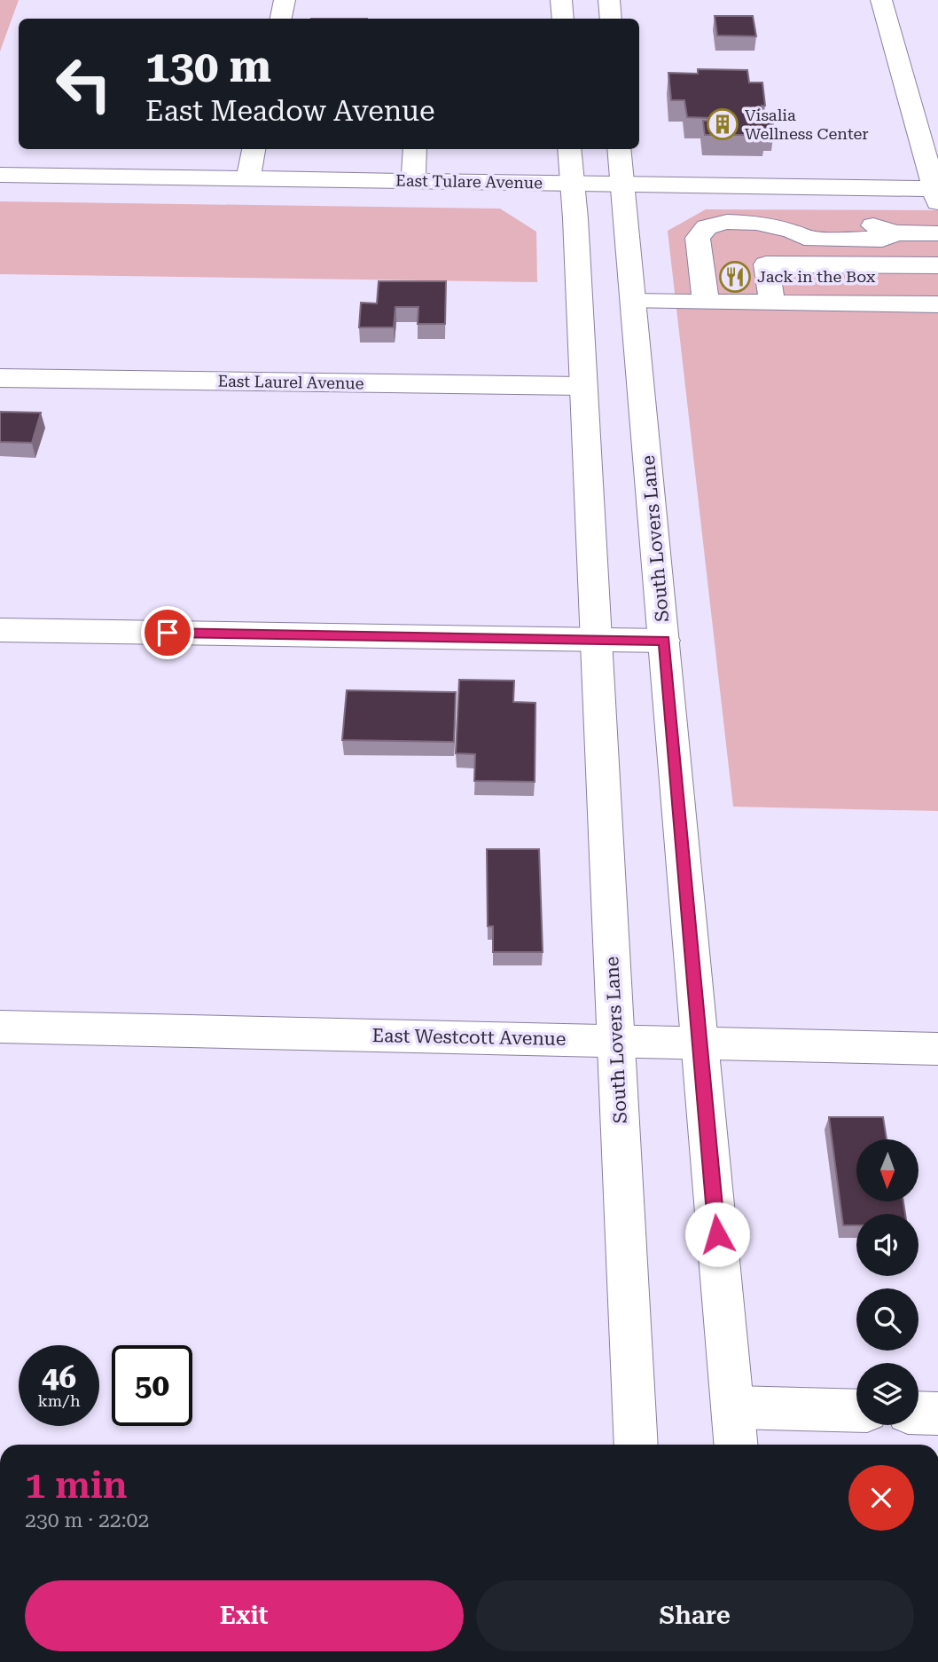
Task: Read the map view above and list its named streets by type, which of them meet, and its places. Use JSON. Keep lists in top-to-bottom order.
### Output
{
  "streets": {
    "street": [
      "East Tulare Avenue",
      "East Laurel Avenue",
      "South Lovers Lane",
      "East Westcott Avenue"
    ]
  },
  "crossings": [
    ["East Tulare Avenue", "South Lovers Lane"],
    ["East Laurel Avenue", "South Lovers Lane"],
    ["South Lovers Lane", "East Westcott Avenue"]
  ],
  "places": {
    "building": ["Visalia Wellness Center"],
    "restaurant": ["Jack in the Box"]
  },
  "north": "bottom",
  "page": {
    "turn": ["130 m", "East Meadow Avenue"],
    "speed": "46 km/h",
    "limit": "50",
    "heading": ["1 min", "230 m · 22:02"],
    "buttons": ["Exit", "Share"]
  }
}
